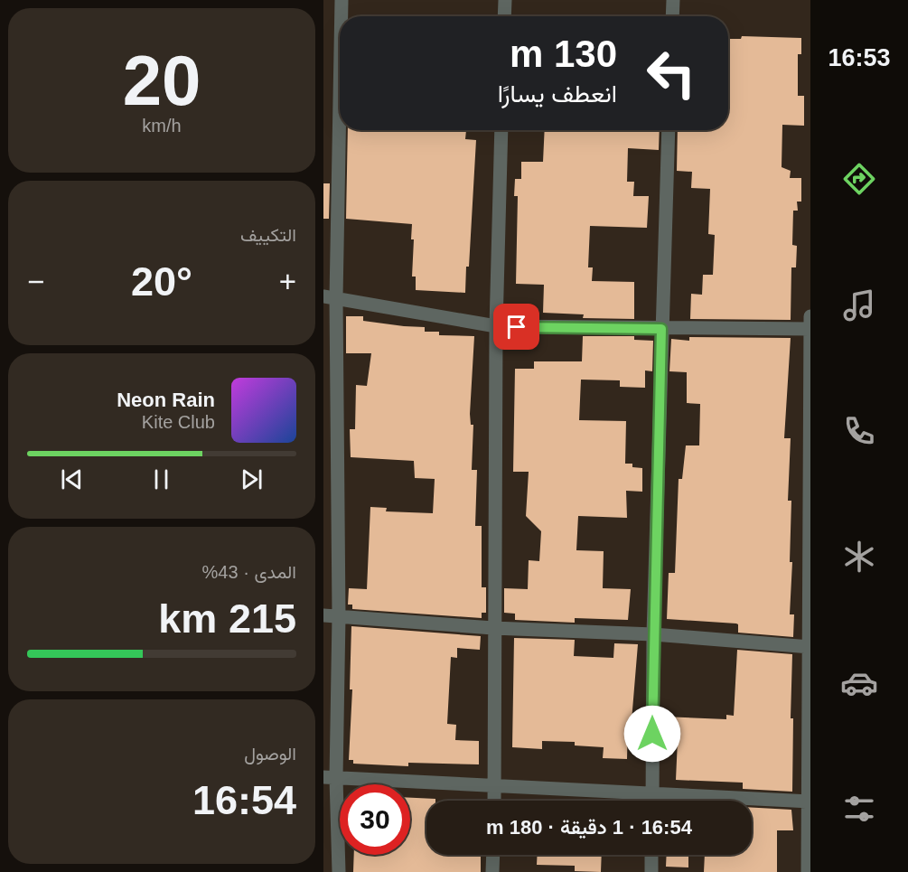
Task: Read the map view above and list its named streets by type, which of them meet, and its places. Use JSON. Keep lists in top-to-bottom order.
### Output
{
  "page": {
    "tabs": "16:53",
    "tile": [
      ["20", "km/h"],
      "التكييف",
      ["المدى · 43%", "215 km"],
      ["الوصول", "16:54"]
    ],
    "turn": ["130 m", "انعطف يسارًا"],
    "heat": ["−", "20°", "+"],
    "song": ["Neon Rain", "Kite Club"],
    "limit": "30",
    "trip": "16:54 · 1 دقيقة · 180 m"
  }
}
